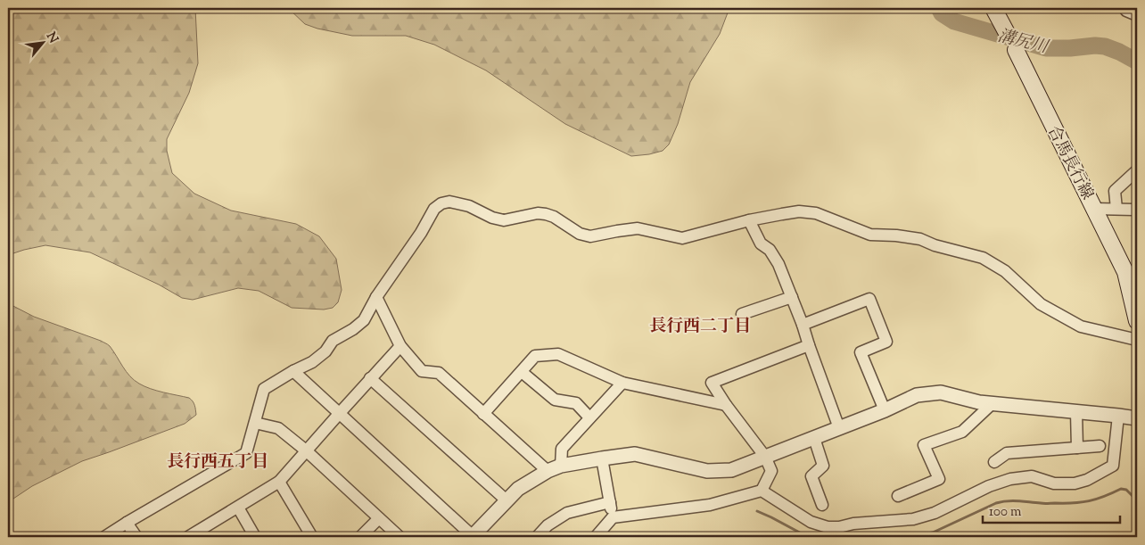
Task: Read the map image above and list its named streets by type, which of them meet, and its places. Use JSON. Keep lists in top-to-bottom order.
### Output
{
  "streets": {
    "main road": ["合馬長行線"]
  },
  "districts": ["長行西二丁目", "長行西五丁目"],
  "water": ["溝尻川"],
  "scale_bar": "100 m",
  "north": "top right"
}
